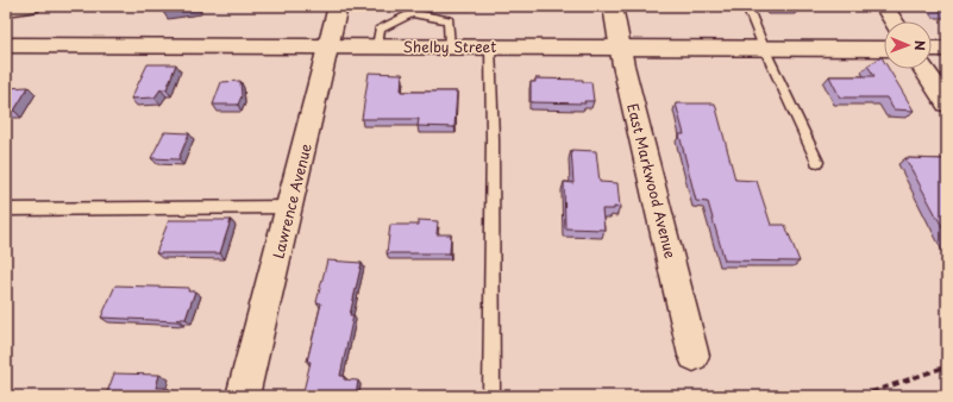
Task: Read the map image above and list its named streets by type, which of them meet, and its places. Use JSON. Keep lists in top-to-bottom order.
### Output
{
  "streets": {
    "main road": ["Shelby Street", "East Markwood Avenue", "Lawrence Avenue"]
  },
  "crossings": [
    ["Shelby Street", "East Markwood Avenue"],
    ["Shelby Street", "Lawrence Avenue"]
  ],
  "north": "right"
}
